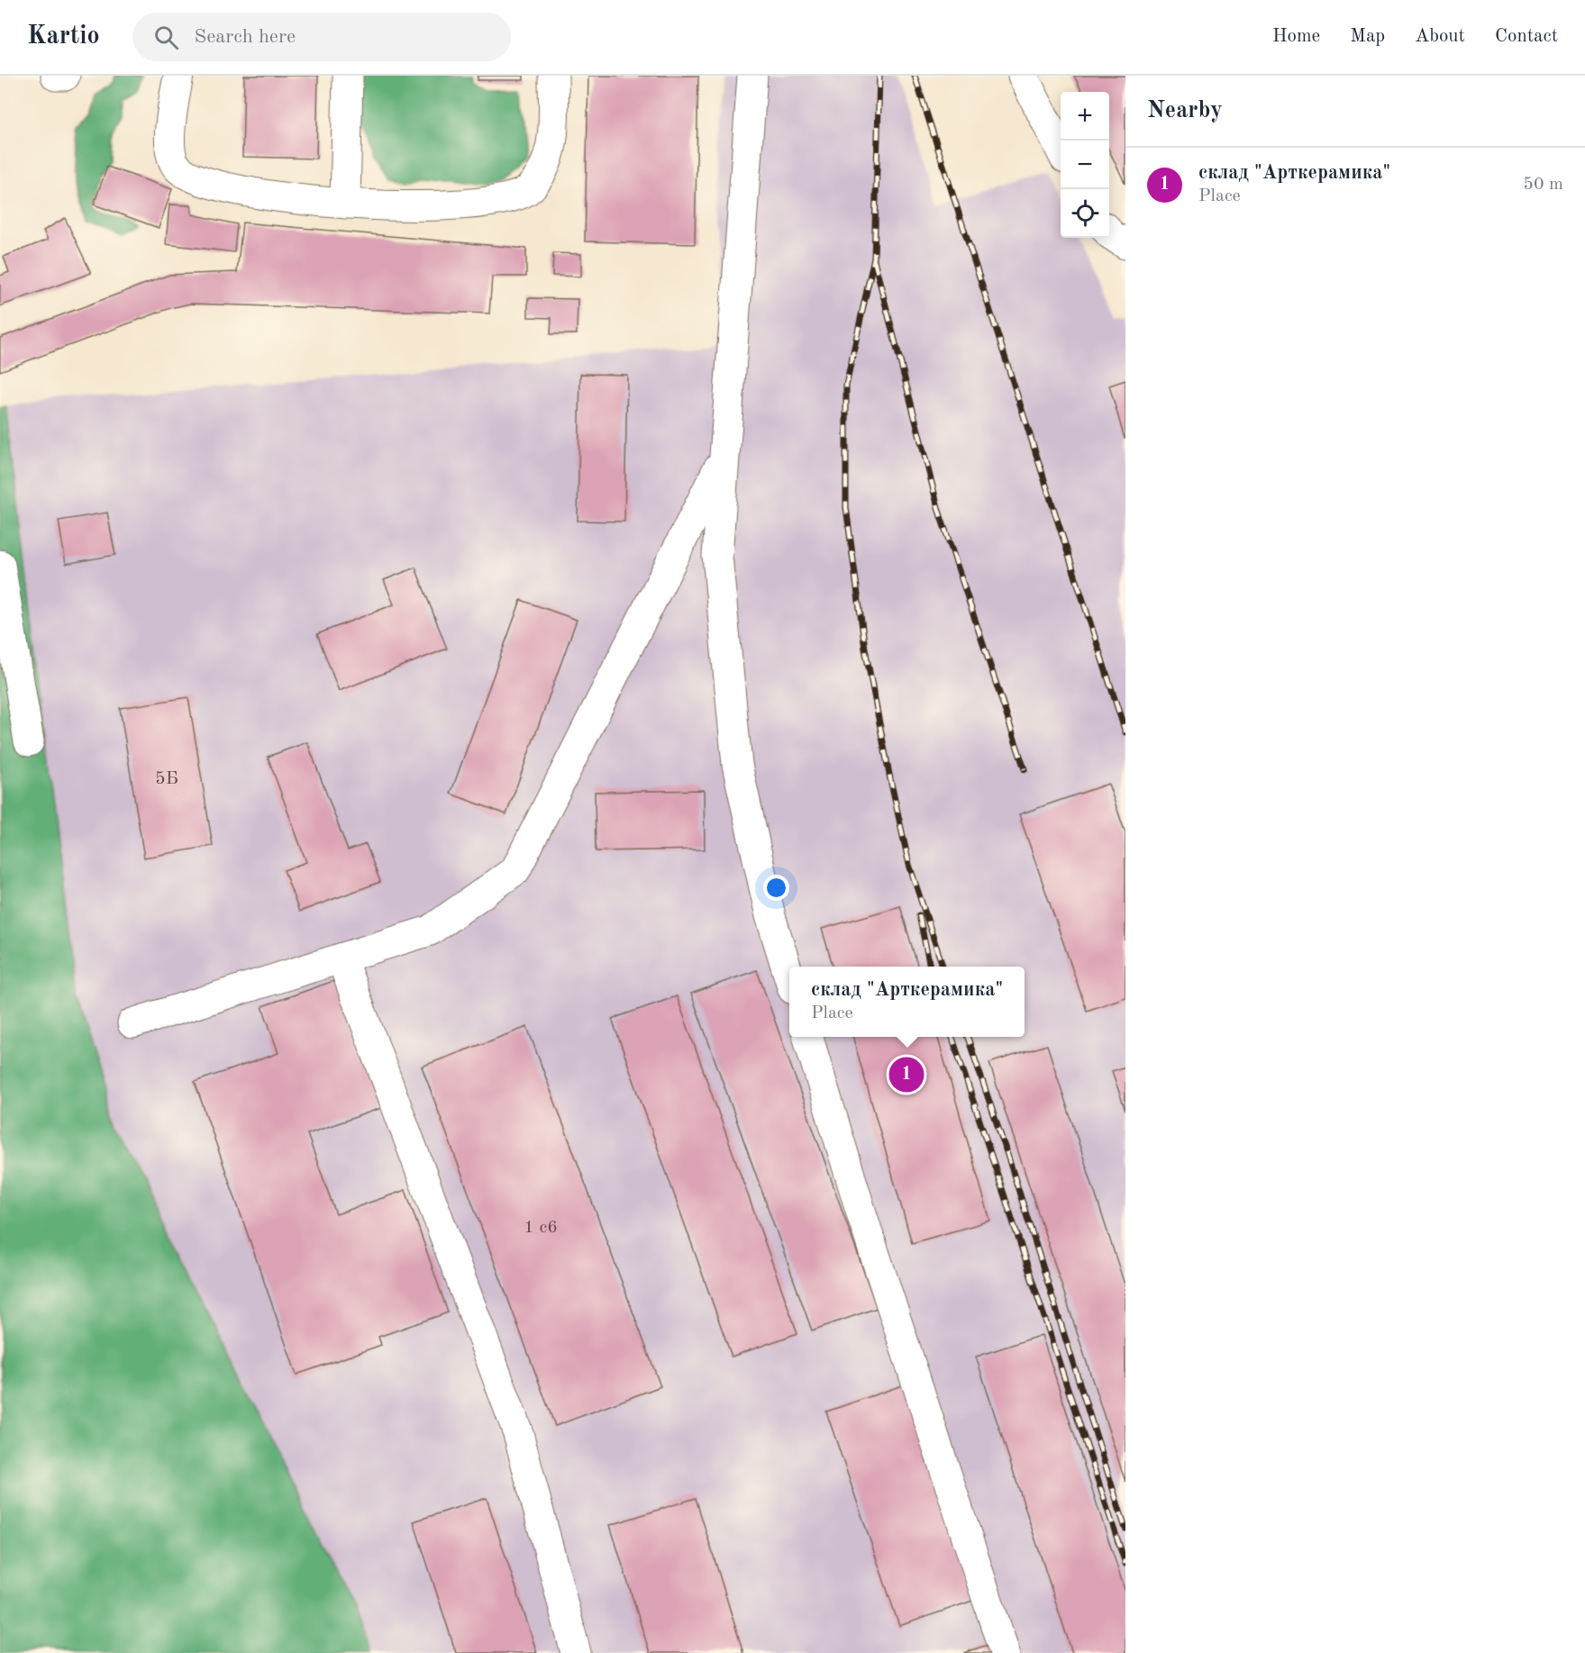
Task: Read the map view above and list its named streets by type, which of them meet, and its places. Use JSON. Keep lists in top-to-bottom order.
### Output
{
  "house_numbers": ["5Б", "1 с6"],
  "page": {
    "header": "Kartio",
    "search": "Search here",
    "nav": [
      "Home",
      "Map",
      "About",
      "Contact"
    ],
    "heading": "Nearby",
    "map_buttons": ["+", "−"],
    "list": [
      {
        "mark": "1",
        "name": "склад \"Арткерамика\"",
        "note": "Place",
        "value": "50 m"
      }
    ],
    "popup": ["склад \"Арткерамика\"", "Place"],
    "pins": "1"
  }
}
